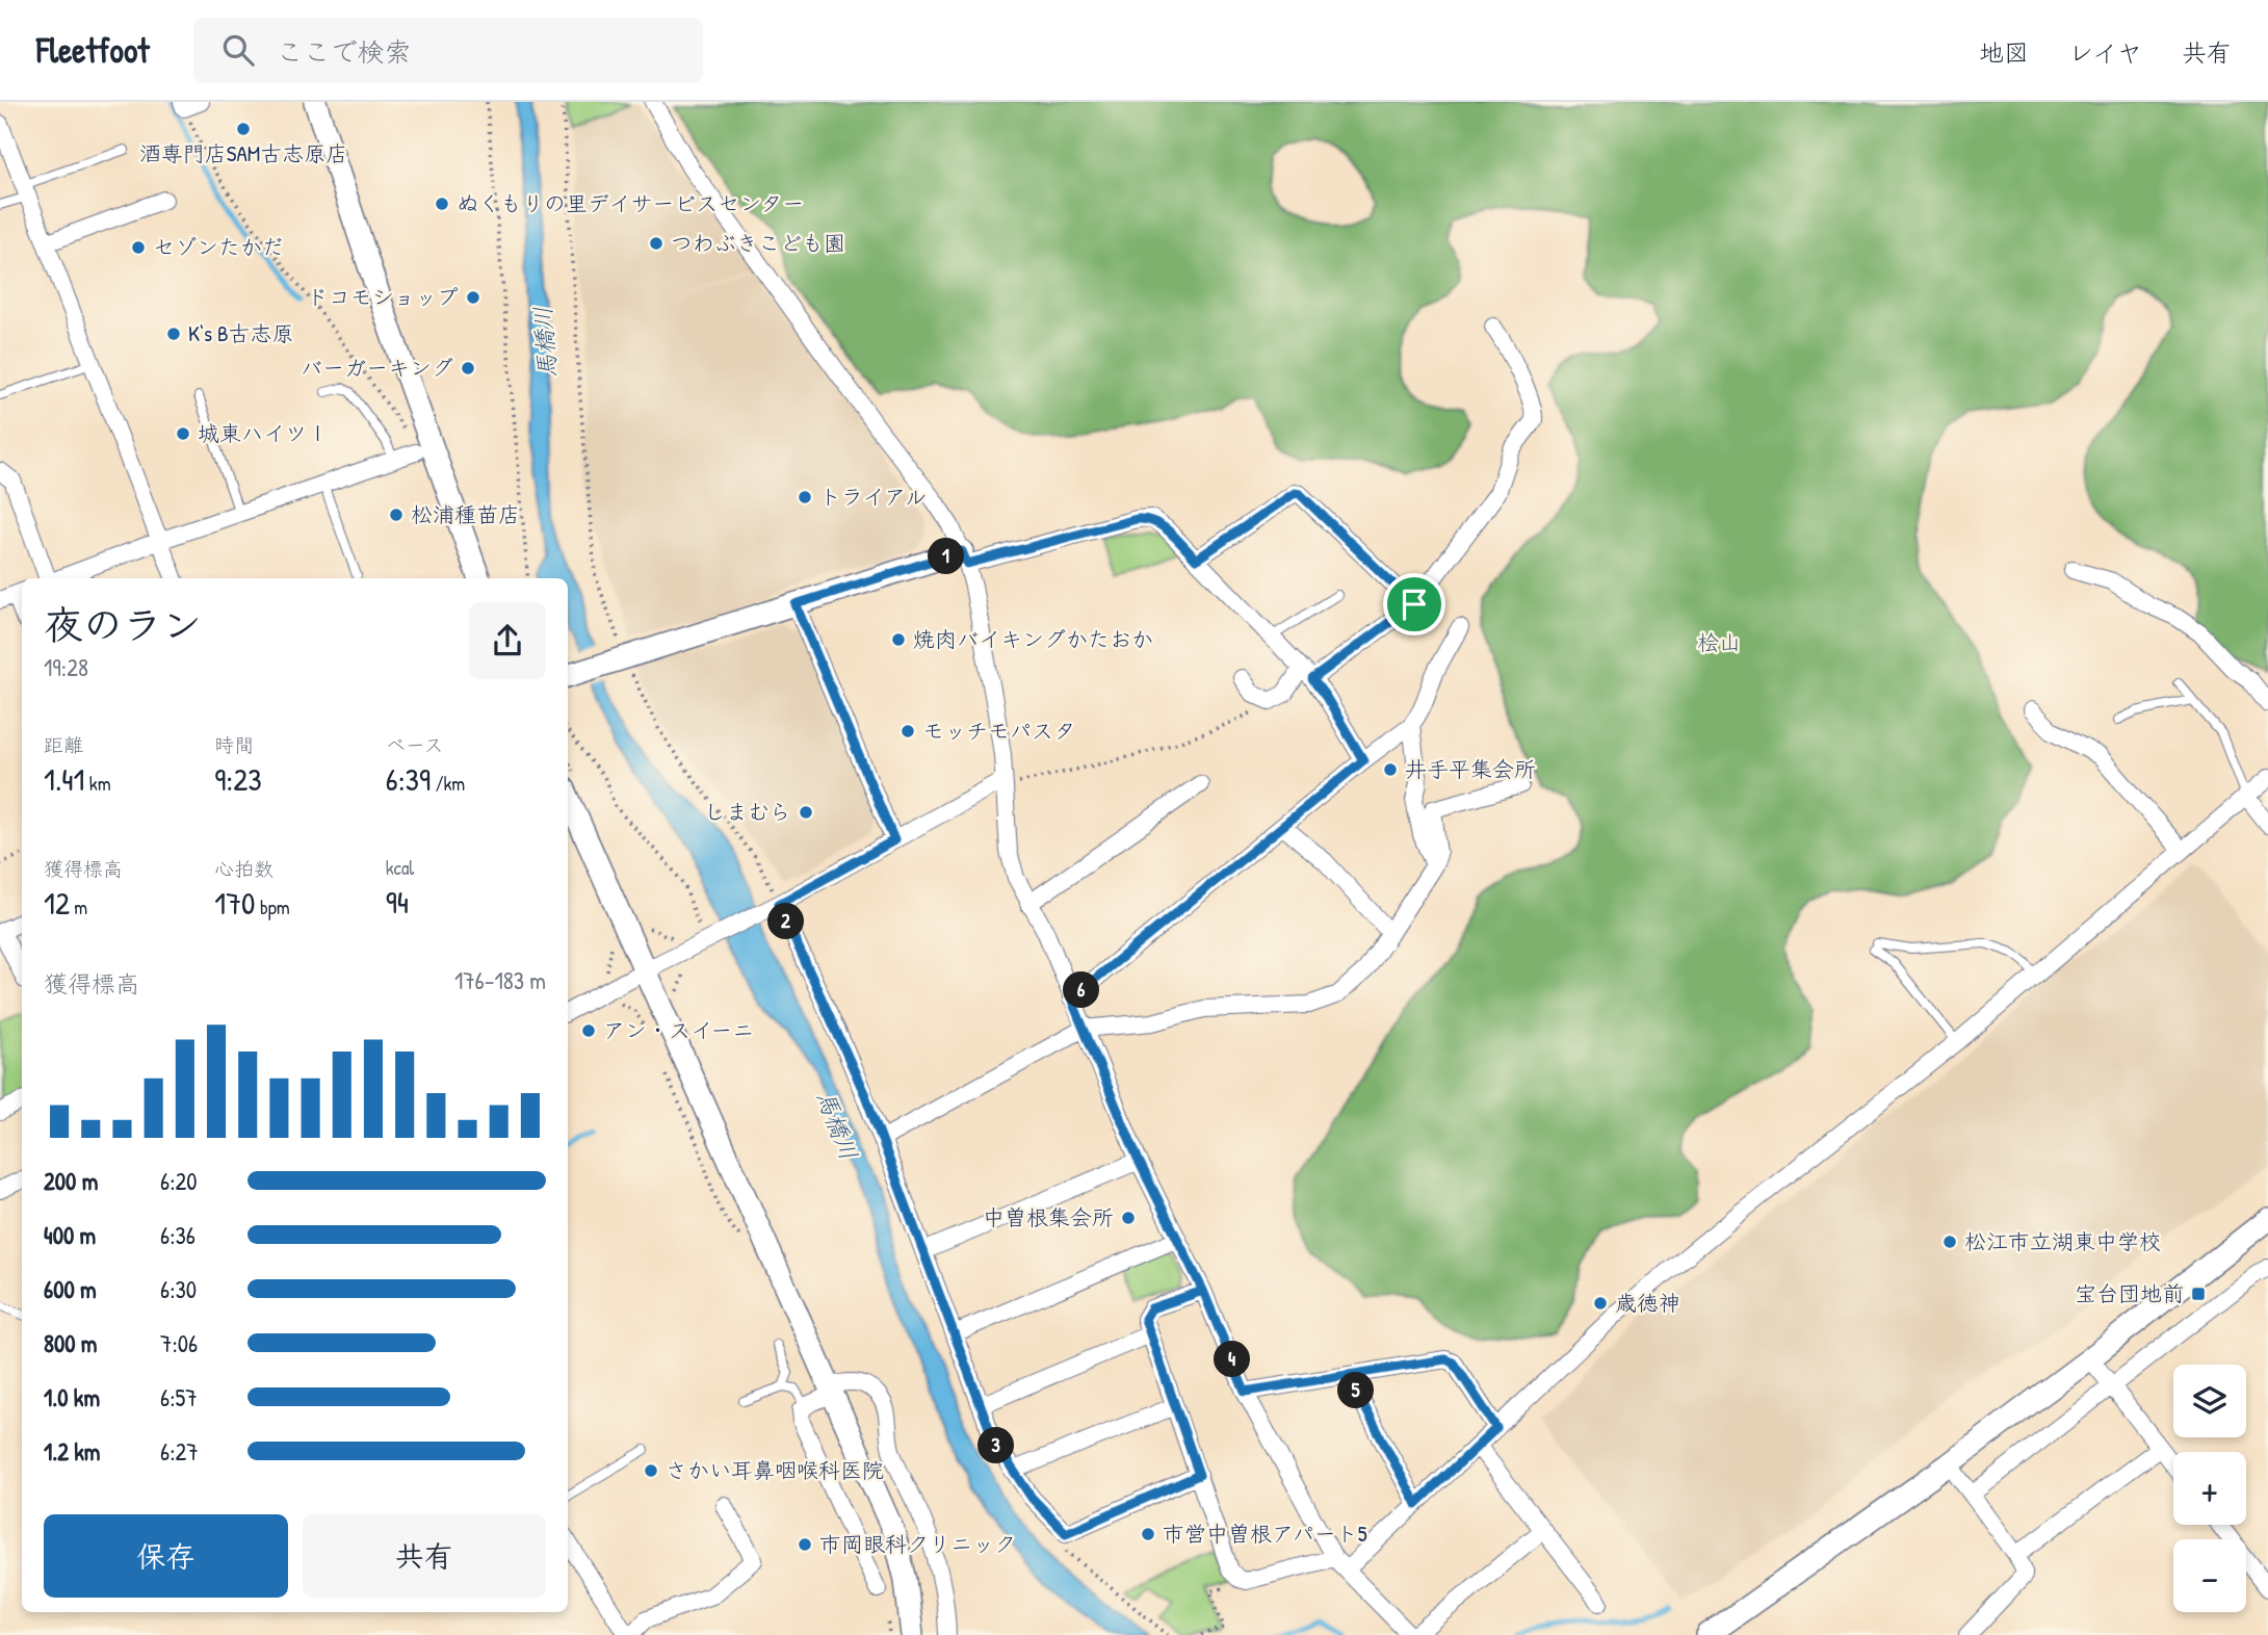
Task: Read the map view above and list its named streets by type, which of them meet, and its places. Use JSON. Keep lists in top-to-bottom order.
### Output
{
  "water": ["馬橋川"],
  "parks": ["桧山"],
  "places": {
    "other": [
      "酒専門店SAM古志原店",
      "ぬくもりの里デイサービスセンター",
      "つわぶきこども園",
      "セゾンたかだ",
      "ドコモショップ",
      "K‘s B古志原",
      "バーガーキング",
      "城東ハイツⅠ",
      "トライアル",
      "松浦種苗店",
      "焼肉バイキングかたおか",
      "モッチモパスタ",
      "井手平集会所",
      "しまむら",
      "アン・スイーニ",
      "中曽根集会所",
      "松江市立湖東中学校",
      "歳徳神",
      "さかい耳鼻咽喉科医院",
      "市営中曽根アパート5",
      "市岡眼科クリニック"
    ],
    "transit": ["宝台団地前"]
  },
  "page": {
    "header": "Fleetfoot",
    "search": "ここで検索",
    "nav": ["地図", "レイヤ", "共有"],
    "pins": [
      "1",
      "2",
      "6",
      "4",
      "5",
      "3"
    ],
    "heading": ["夜のラン", "19:28"],
    "stats": [
      ["距離", "1.41 km"],
      ["時間", "9:23"],
      ["ペース", "6:39 /km"],
      ["獲得標高", "12 m"],
      ["心拍数", "170 bpm"],
      ["kcal", "94"]
    ],
    "chart": ["獲得標高", "176–183 m"],
    "list": [
      {
        "name": "200 m",
        "note": "6:20"
      },
      {
        "name": "400 m",
        "note": "6:36"
      },
      {
        "name": "600 m",
        "note": "6:30"
      },
      {
        "name": "800 m",
        "note": "7:06"
      },
      {
        "name": "1.0 km",
        "note": "6:57"
      },
      {
        "name": "1.2 km",
        "note": "6:27"
      }
    ],
    "map_buttons": ["+", "−"],
    "buttons": ["保存", "共有"]
  }
}
